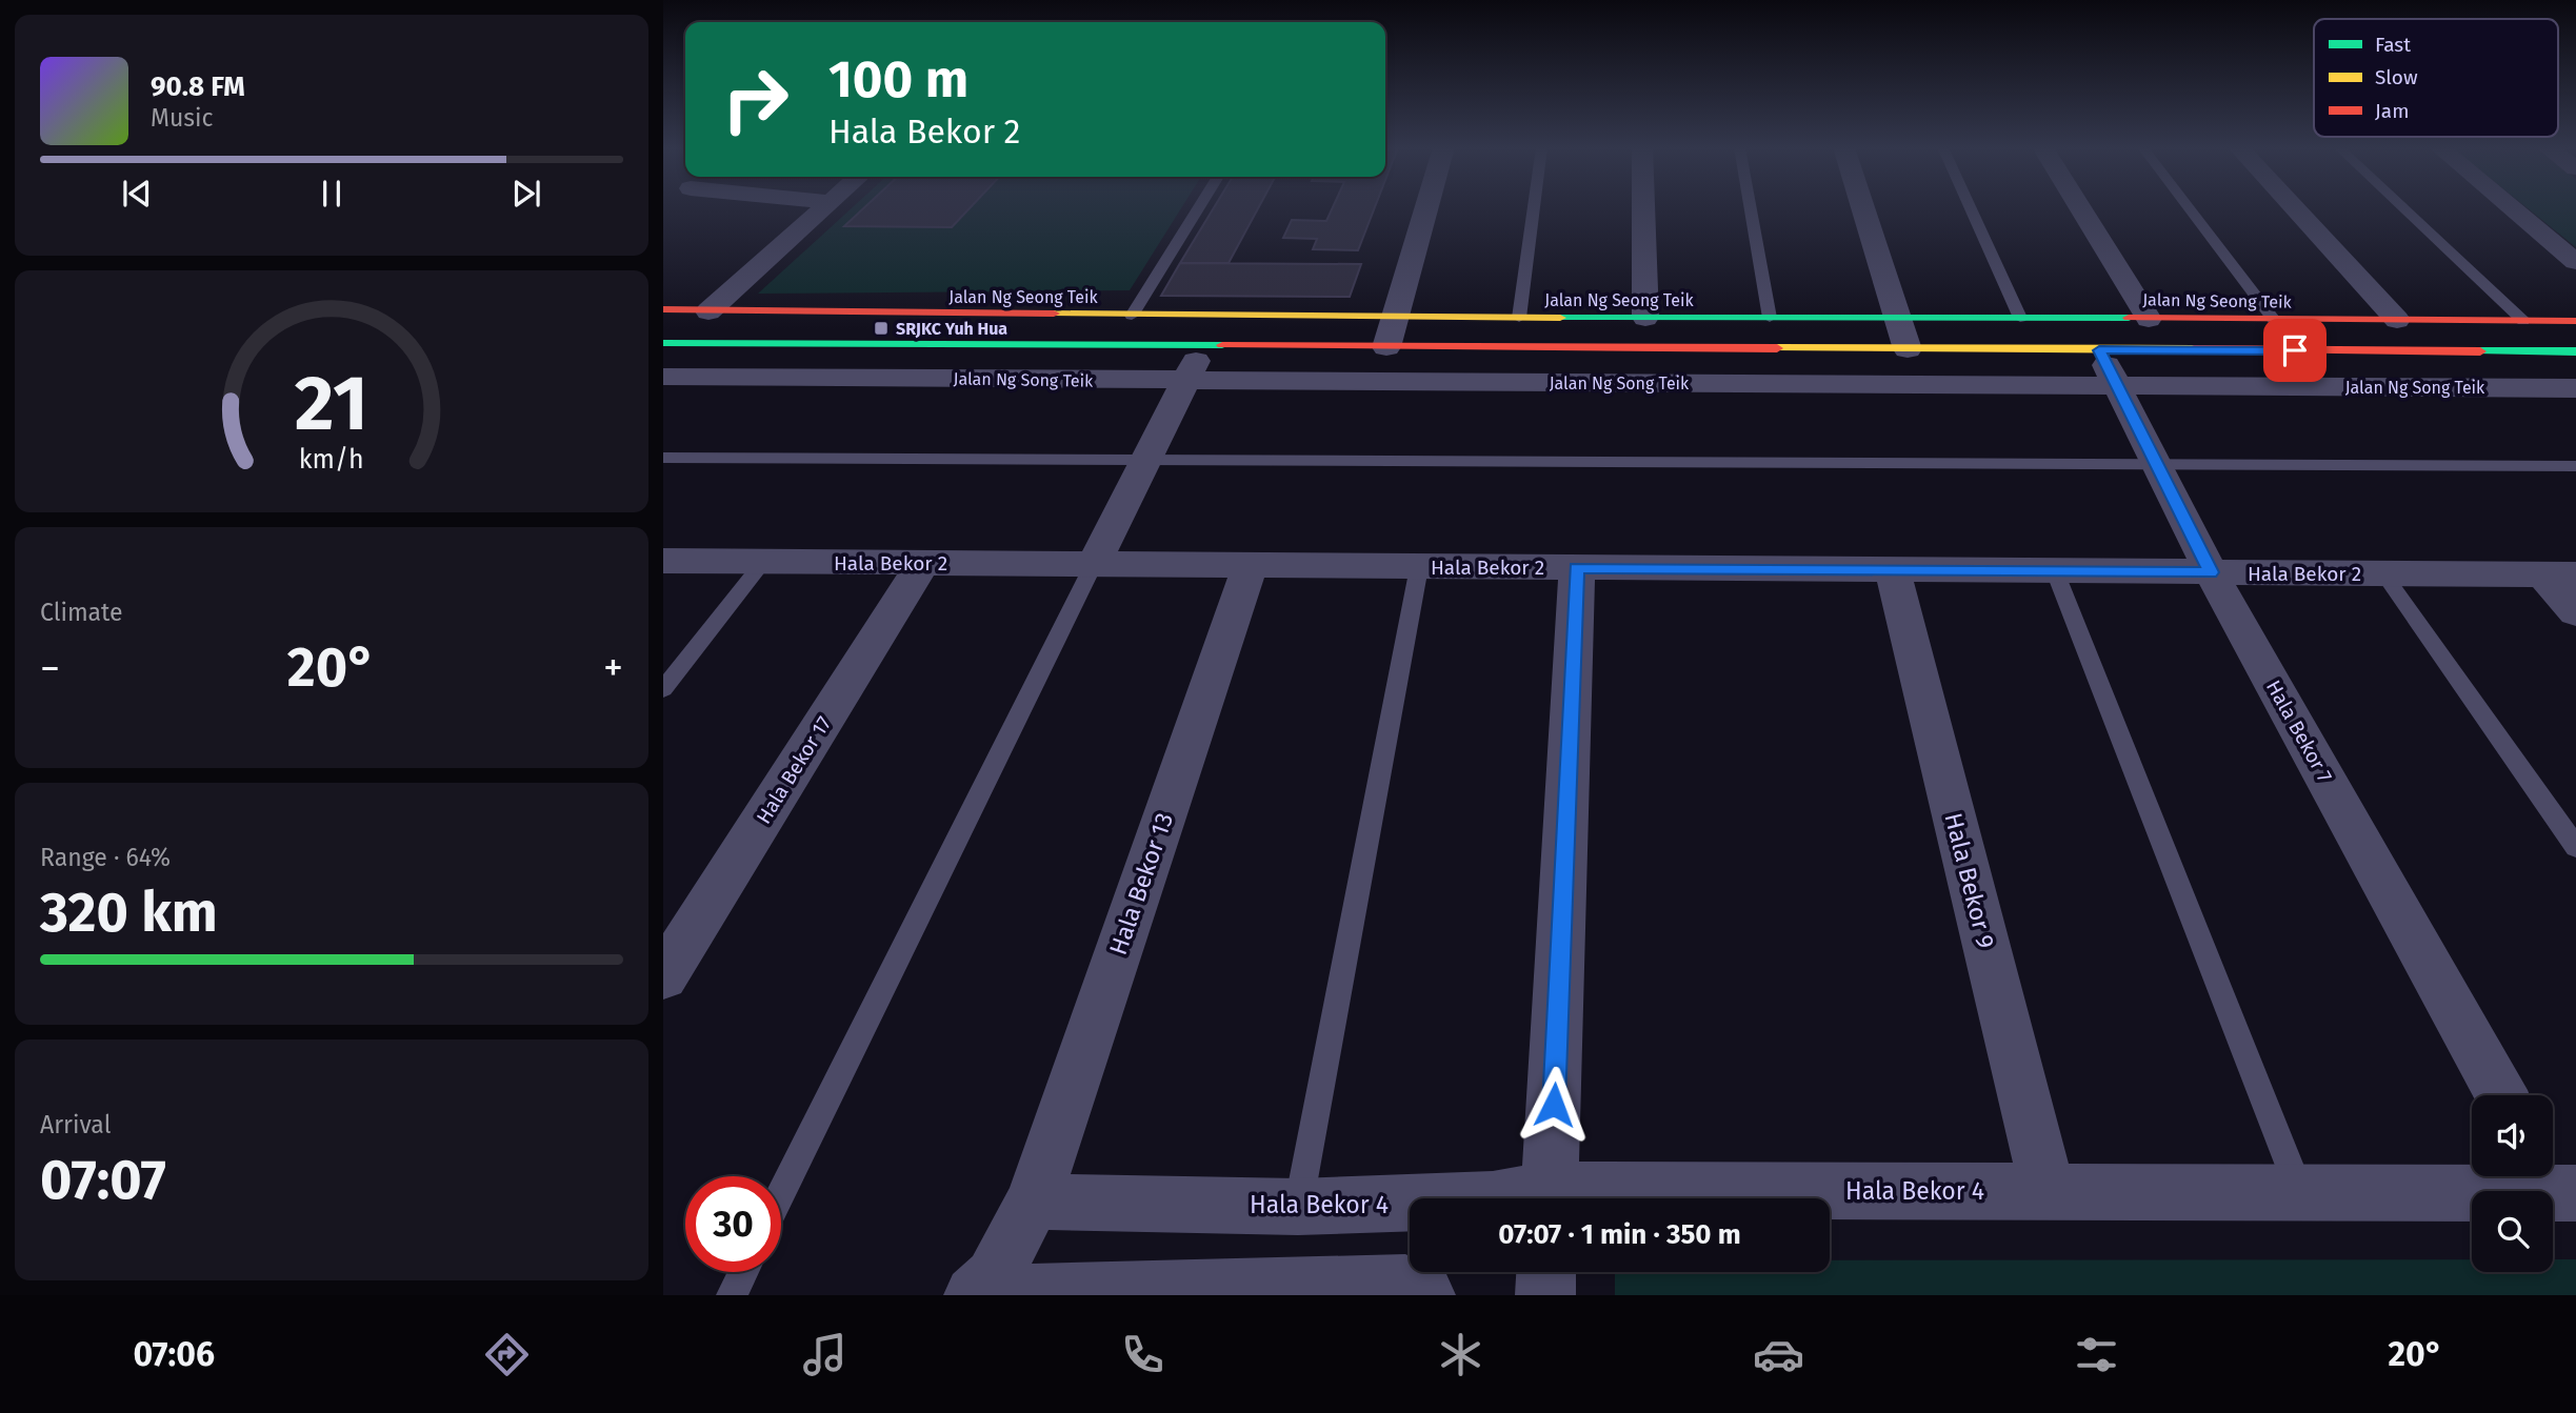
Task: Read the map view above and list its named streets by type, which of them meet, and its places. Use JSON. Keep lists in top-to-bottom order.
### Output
{
  "streets": {
    "street": [
      "Jalan Ng Seong Teik",
      "Jalan Ng Song Teik",
      "Hala Bekor 2",
      "Hala Bekor 7",
      "Hala Bekor 17",
      "Hala Bekor 9",
      "Hala Bekor 13",
      "Hala Bekor 4"
    ]
  },
  "crossings": [
    ["Jalan Ng Song Teik", "Hala Bekor 7"],
    ["Hala Bekor 2", "Hala Bekor 7"],
    ["Hala Bekor 2", "Hala Bekor 17"],
    ["Hala Bekor 2", "Hala Bekor 9"],
    ["Hala Bekor 2", "Hala Bekor 13"],
    ["Hala Bekor 9", "Hala Bekor 4"],
    ["Hala Bekor 13", "Hala Bekor 4"]
  ],
  "places": {
    "transit": ["SRJKC Yuh Hua"]
  },
  "legend": ["Fast", "Slow", "Jam"],
  "page": {
    "turn": ["100 m", "Hala Bekor 2"],
    "song": ["90.8 FM", "Music"],
    "tile": [
      "Climate",
      ["Range · 64%", "320 km"],
      ["Arrival", "07:07"]
    ],
    "heat": ["−", "20°", "+"],
    "limit": "30",
    "trip": "07:07 · 1 min · 350 m",
    "tabs": ["07:06", "20°"],
    "gauge": ["21", "km/h"]
  }
}
